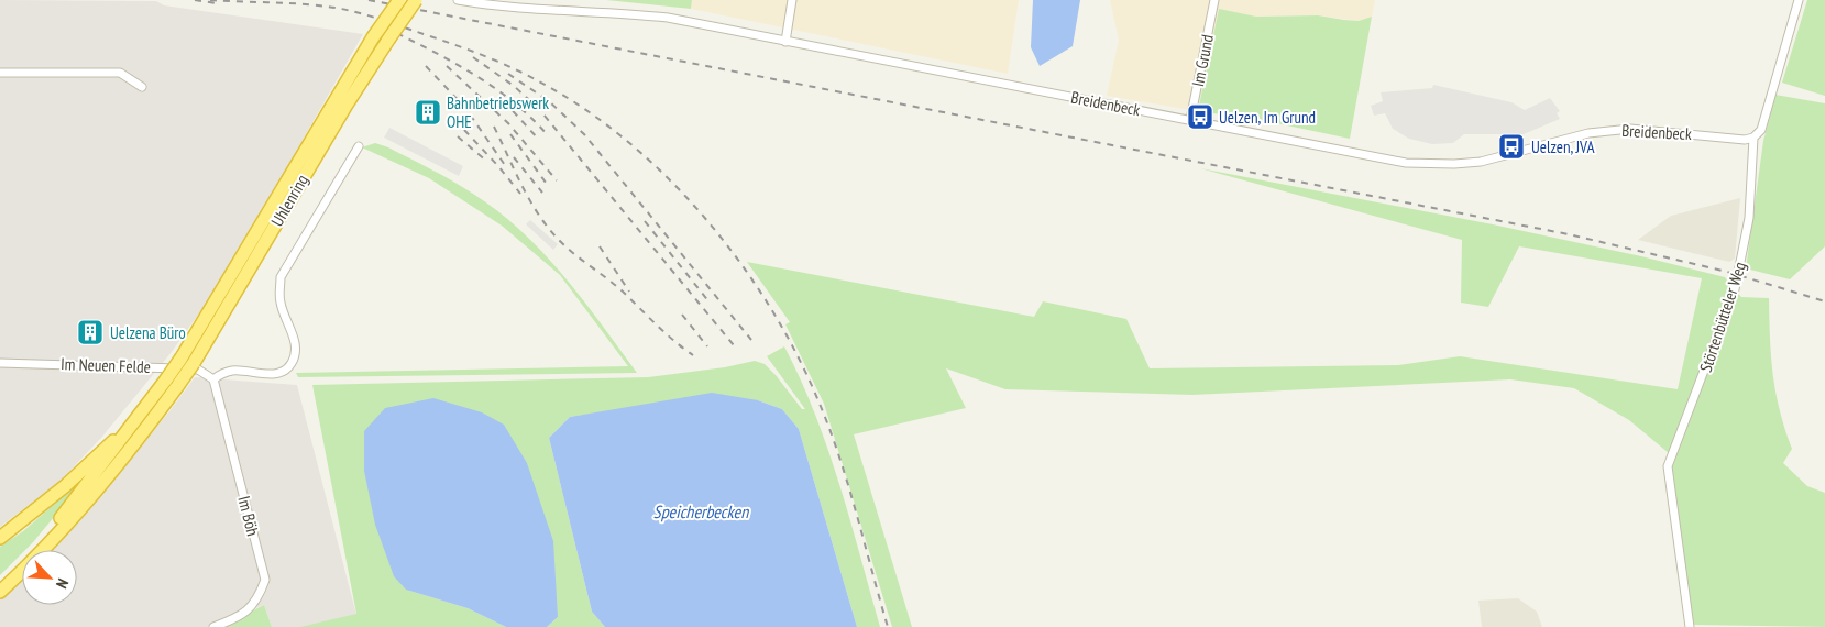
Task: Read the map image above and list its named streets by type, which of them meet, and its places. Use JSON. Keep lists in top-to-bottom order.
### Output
{
  "streets": {
    "highway": ["Uhlenring"],
    "street": [
      "Im Grund",
      "Breidenbeck",
      "Störtenbütteler Weg",
      "Im Neuen Felde",
      "Im Böh"
    ]
  },
  "crossings": [
    ["Im Grund", "Breidenbeck"],
    ["Breidenbeck", "Störtenbütteler Weg"],
    ["Im Neuen Felde", "Im Böh"]
  ],
  "water": ["Speicherbecken"],
  "places": {
    "building": ["Bahnbetriebswerk OHE", "Uelzena Büro"],
    "bus stop": ["Uelzen, Im Grund", "Uelzen, JVA"]
  },
  "north": "bottom right"
}
